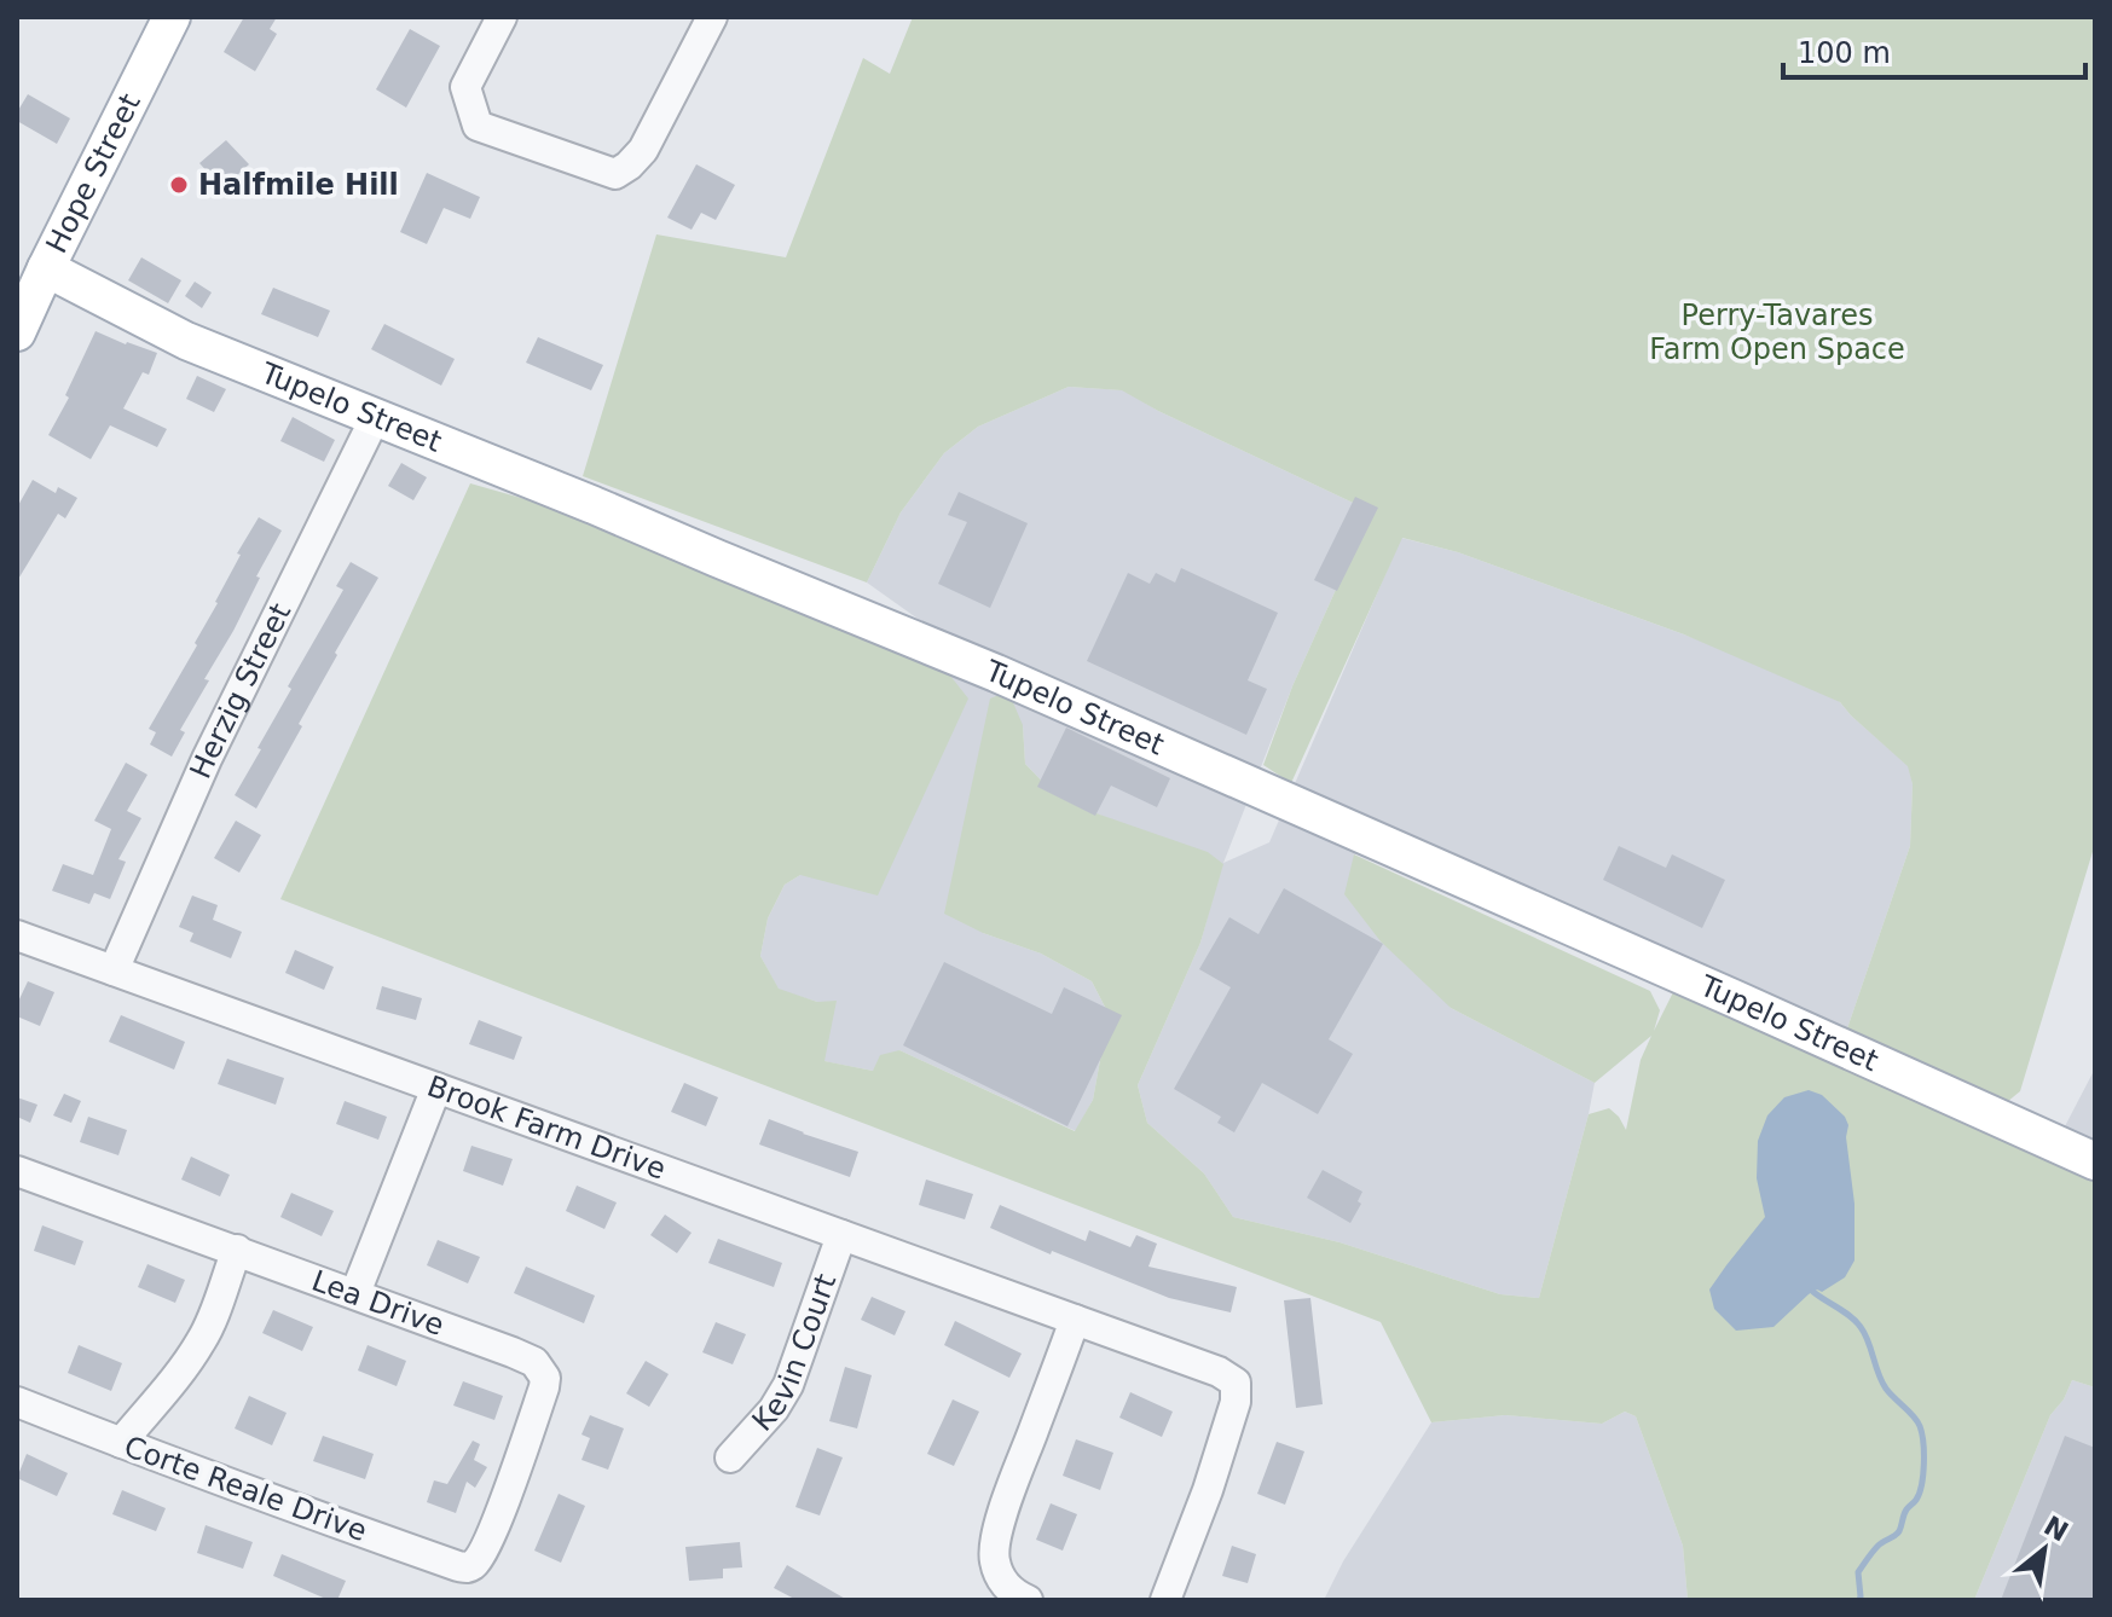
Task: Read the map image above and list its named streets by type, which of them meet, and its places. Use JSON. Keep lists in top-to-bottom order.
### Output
{
  "streets": {
    "main road": ["Hope Street", "Tupelo Street"],
    "street": [
      "Herzig Street",
      "Brook Farm Drive",
      "Lea Drive",
      "Kevin Court",
      "Corte Reale Drive"
    ]
  },
  "crossings": [
    ["Hope Street", "Tupelo Street"],
    ["Tupelo Street", "Herzig Street"],
    ["Herzig Street", "Brook Farm Drive"],
    ["Brook Farm Drive", "Kevin Court"],
    ["Lea Drive", "Corte Reale Drive"]
  ],
  "parks": ["Perry-Tavares Farm Open Space"],
  "places": ["Halfmile Hill"],
  "scale_bar": "100 m",
  "north": "top right"
}
